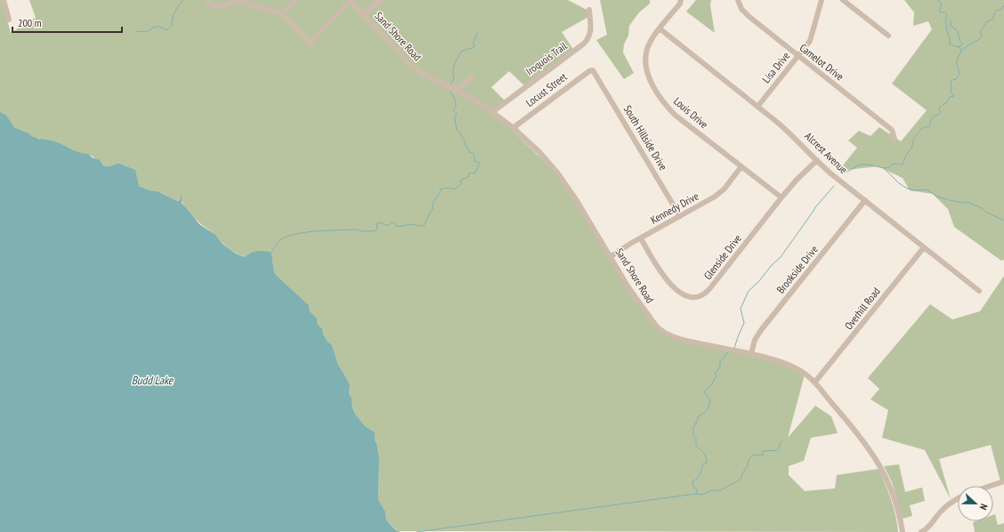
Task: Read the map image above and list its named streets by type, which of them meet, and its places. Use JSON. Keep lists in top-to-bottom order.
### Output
{
  "streets": {
    "street": [
      "Sand Shore Road",
      "Iroquois Trail",
      "Camelot Drive",
      "Lisa Drive",
      "Locust Street",
      "Louis Drive",
      "South Hillside Drive",
      "Alcrest Avenue",
      "Kennedy Drive",
      "Glenside Drive",
      "Brookside Drive",
      "Overhill Road"
    ]
  },
  "crossings": [
    ["Sand Shore Road", "Iroquois Trail"],
    ["Sand Shore Road", "Locust Street"],
    ["Sand Shore Road", "Kennedy Drive"],
    ["Sand Shore Road", "Brookside Drive"],
    ["Sand Shore Road", "Overhill Road"],
    ["Camelot Drive", "Lisa Drive"],
    ["Lisa Drive", "Alcrest Avenue"],
    ["Locust Street", "South Hillside Drive"],
    ["Louis Drive", "Alcrest Avenue"],
    ["Louis Drive", "Kennedy Drive"],
    ["Louis Drive", "Glenside Drive"],
    ["South Hillside Drive", "Kennedy Drive"],
    ["Alcrest Avenue", "Glenside Drive"],
    ["Alcrest Avenue", "Brookside Drive"],
    ["Alcrest Avenue", "Overhill Road"],
    ["Kennedy Drive", "Glenside Drive"]
  ],
  "water": ["Budd Lake"],
  "scale_bar": "200 m",
  "north": "right"
}
